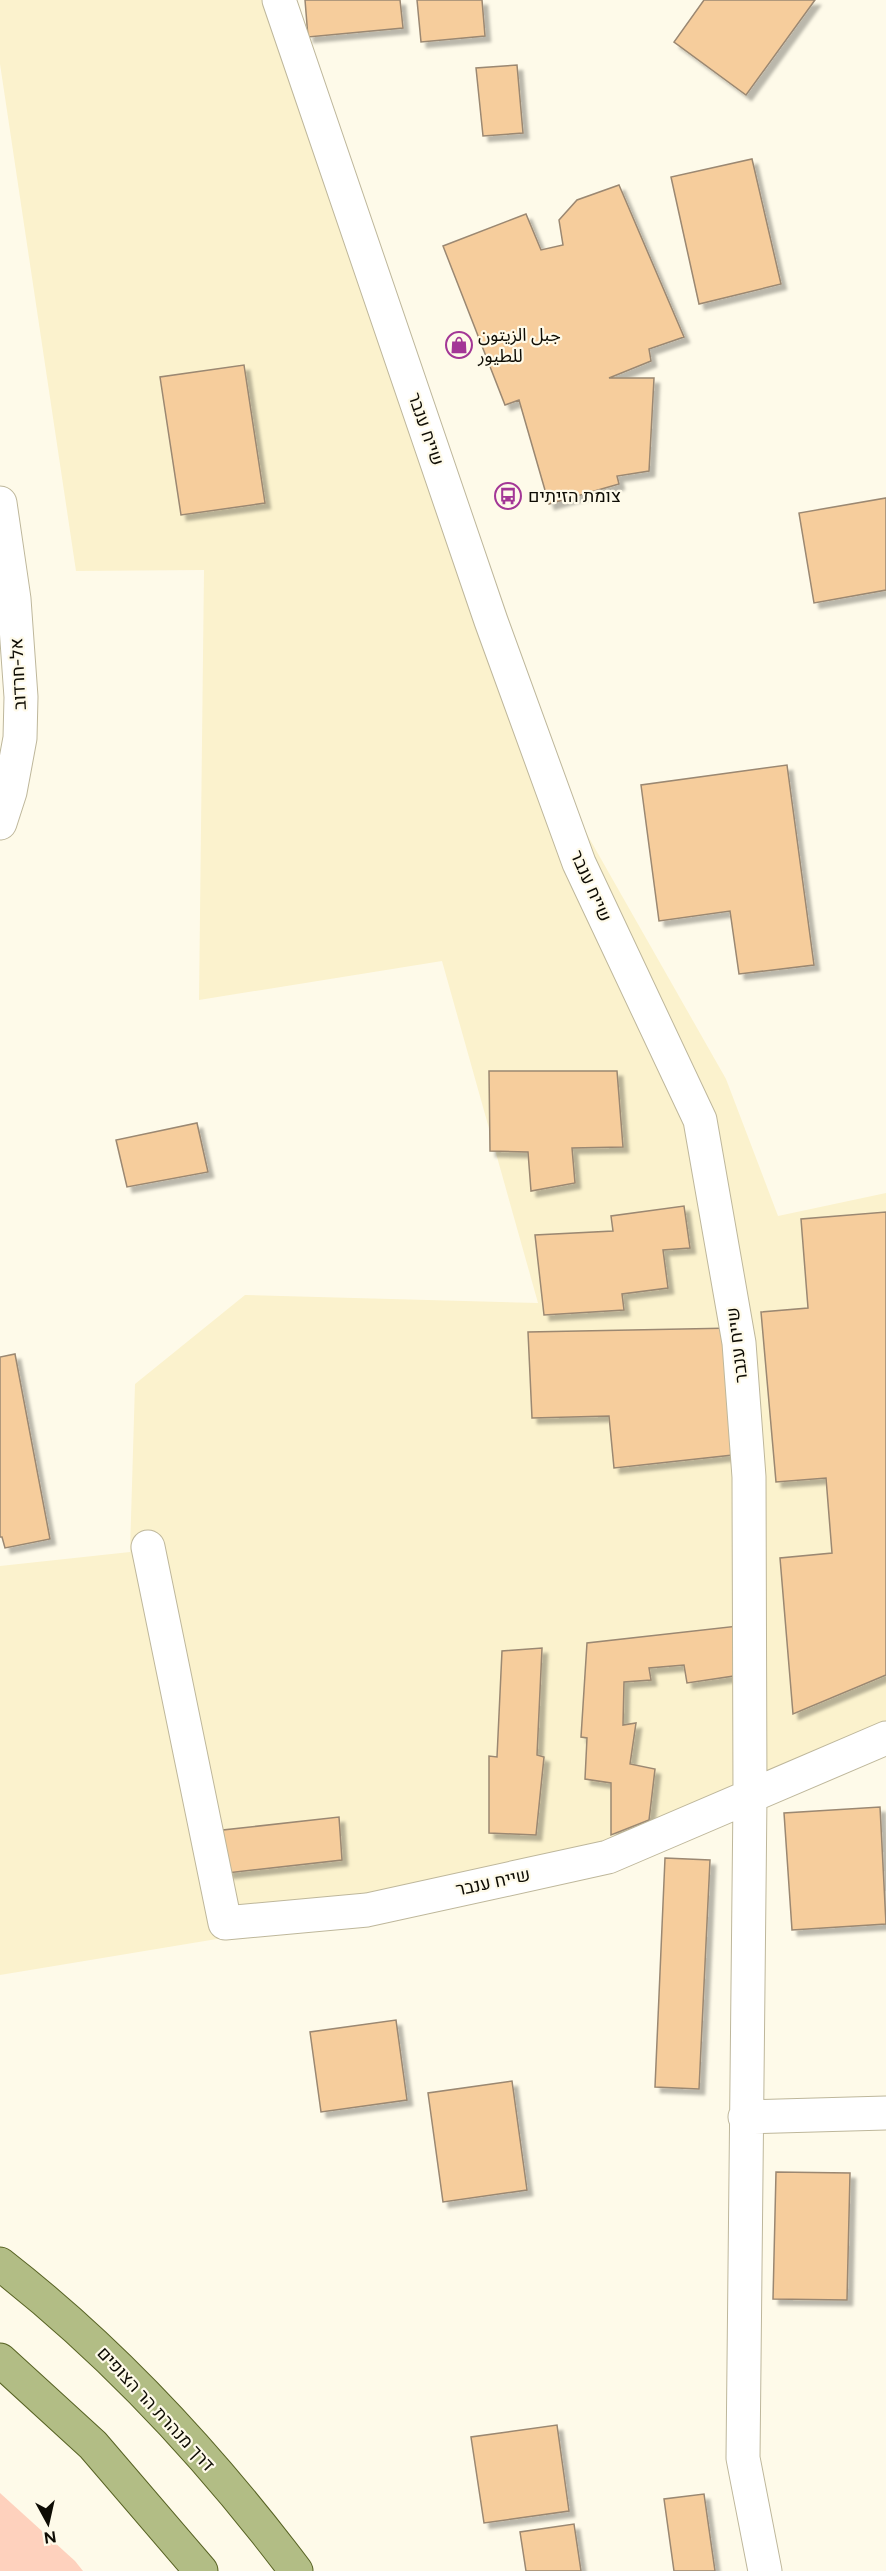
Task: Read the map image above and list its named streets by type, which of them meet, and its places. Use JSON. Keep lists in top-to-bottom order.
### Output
{
  "streets": {
    "main road": ["דרך מנהרת הר הצופים"],
    "street": ["שייח ענבר", "אל-חרדוב"]
  },
  "places": {
    "shop": ["جبل الزيتون للطيور"],
    "bus stop": ["צומת הזיתים"]
  },
  "north": "bottom"
}
